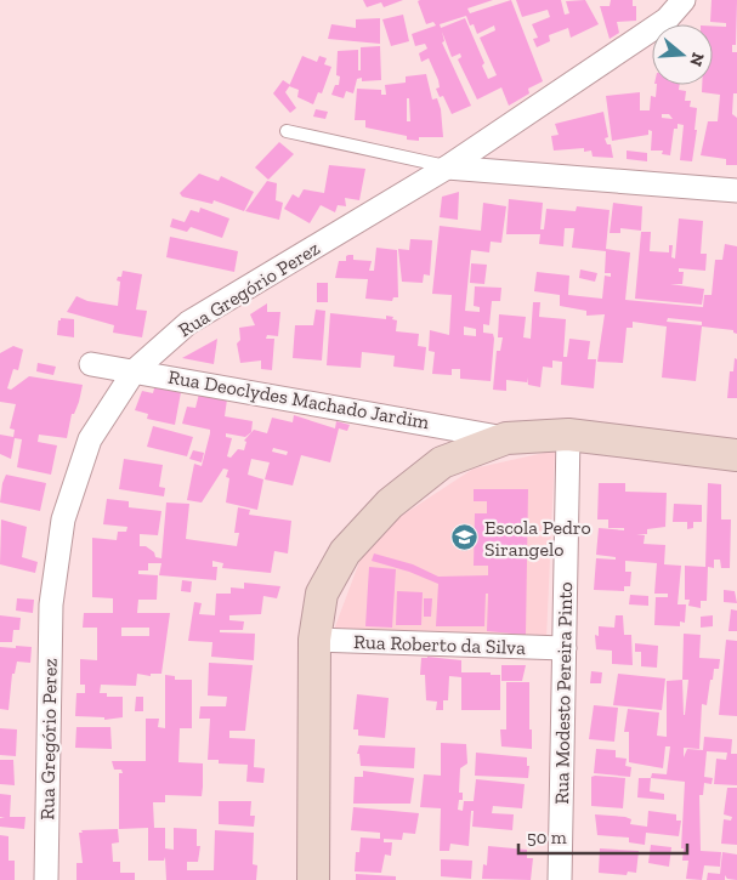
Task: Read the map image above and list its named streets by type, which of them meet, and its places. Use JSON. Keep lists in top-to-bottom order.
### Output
{
  "streets": {
    "street": [
      "Rua Gregório Perez",
      "Rua Deoclydes Machado Jardim",
      "Rua Roberto da Silva",
      "Rua Modesto Pereira Pinto"
    ]
  },
  "crossings": [
    ["Rua Gregório Perez", "Rua Deoclydes Machado Jardim"],
    ["Rua Roberto da Silva", "Rua Modesto Pereira Pinto"]
  ],
  "places": {
    "school or university": ["Escola Pedro Sirangelo"]
  },
  "scale_bar": "50 m",
  "north": "right"
}
